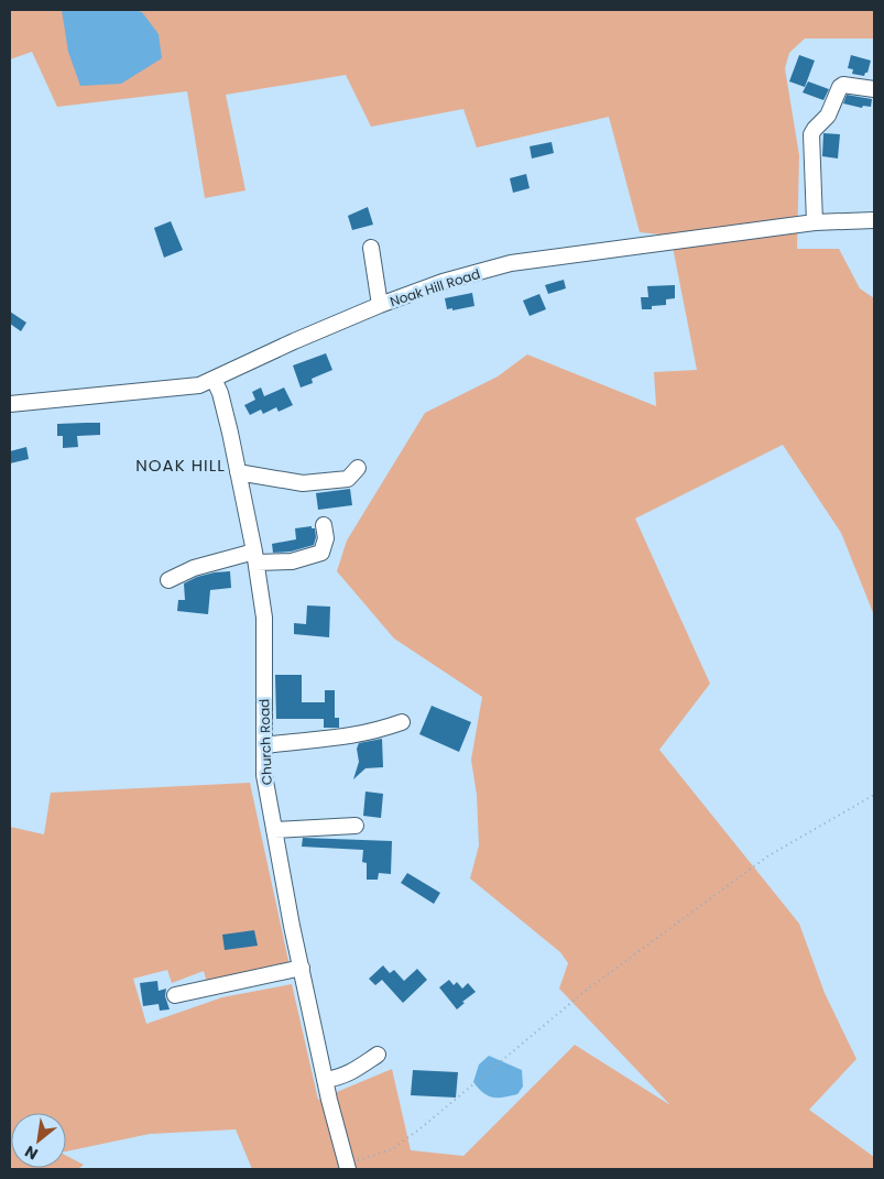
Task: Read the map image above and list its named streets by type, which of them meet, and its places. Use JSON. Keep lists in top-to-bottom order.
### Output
{
  "streets": {
    "street": ["Noak Hill Road", "Church Road"]
  },
  "crossings": [
    ["Noak Hill Road", "Church Road"]
  ],
  "districts": ["NOAK HILL"],
  "north": "bottom left"
}
